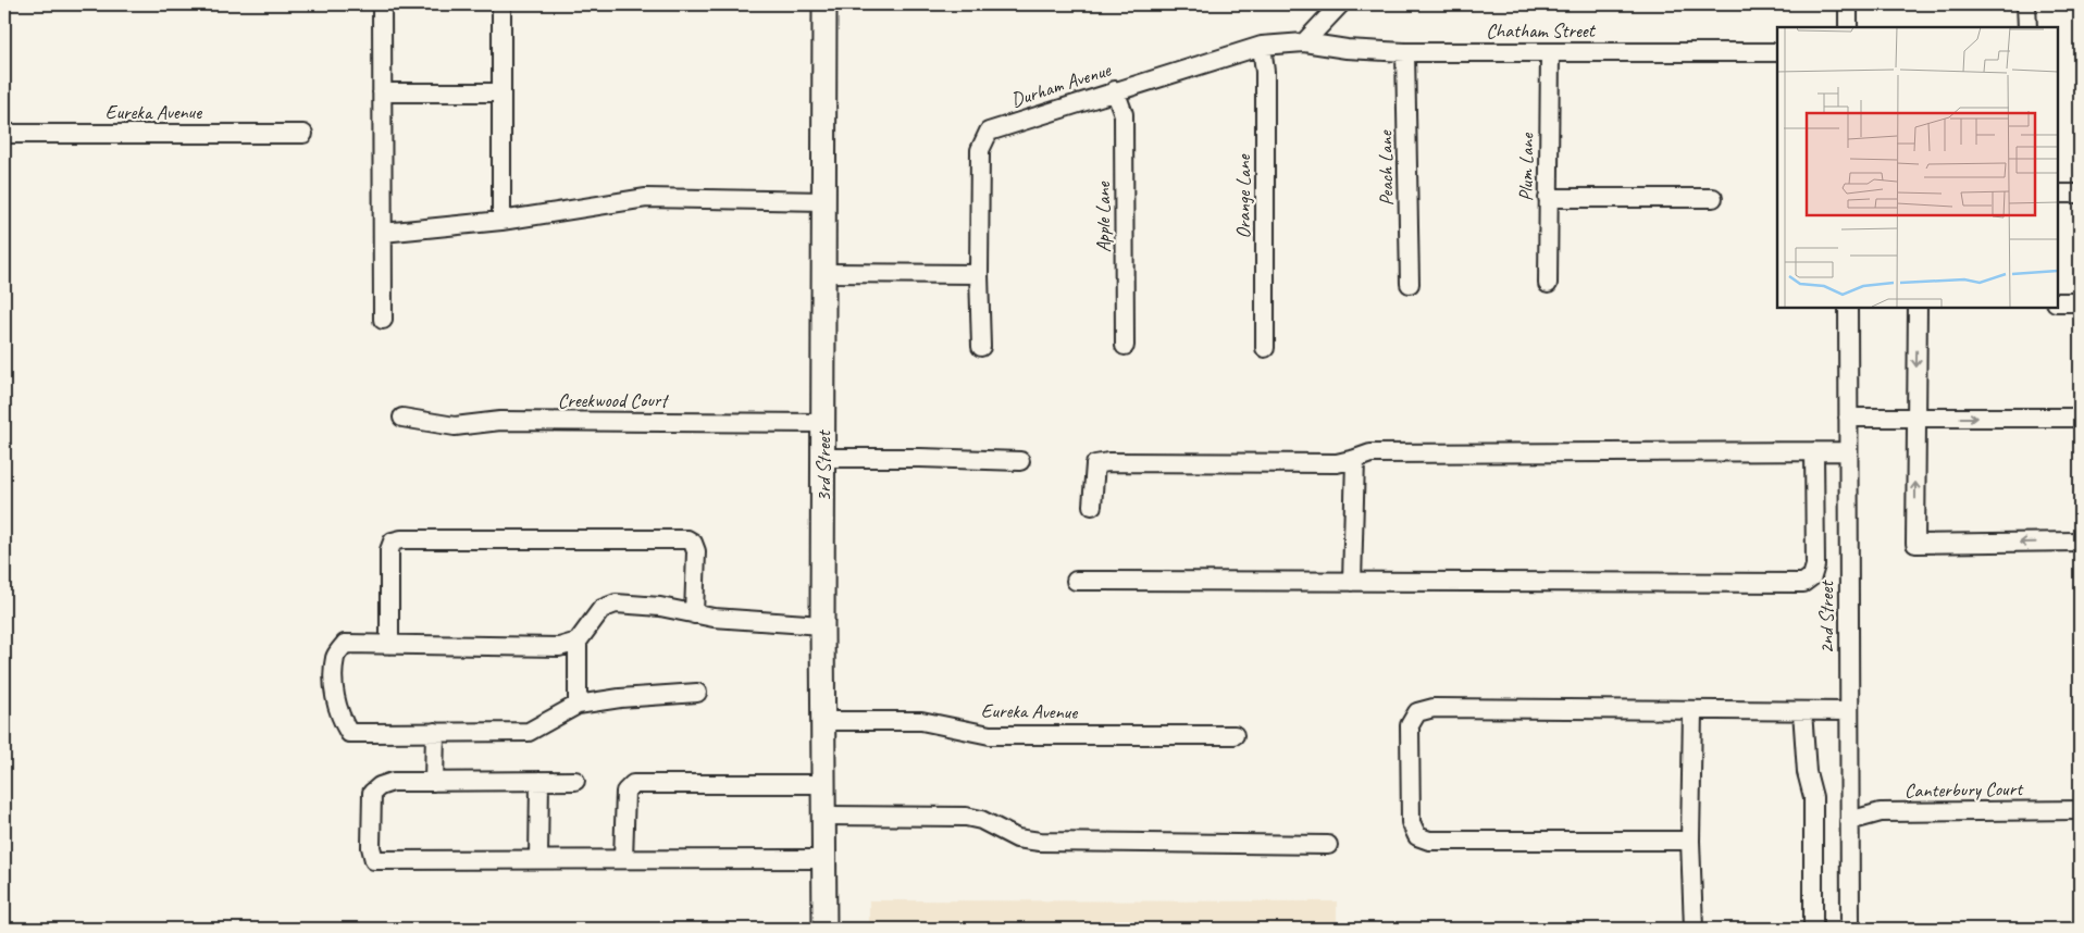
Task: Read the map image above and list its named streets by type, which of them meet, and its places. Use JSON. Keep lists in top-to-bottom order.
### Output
{
  "streets": {
    "street": [
      "Chatham Street",
      "Durham Avenue",
      "Eureka Avenue",
      "Plum Lane",
      "Peach Lane",
      "Orange Lane",
      "Apple Lane",
      "Creekwood Court",
      "3rd Street",
      "2nd Street",
      "Canterbury Court"
    ]
  },
  "crossings": [
    ["Chatham Street", "Durham Avenue"],
    ["Chatham Street", "Plum Lane"],
    ["Chatham Street", "Peach Lane"],
    ["Durham Avenue", "Orange Lane"],
    ["Durham Avenue", "Apple Lane"],
    ["Eureka Avenue", "3rd Street"],
    ["Creekwood Court", "3rd Street"],
    ["2nd Street", "Canterbury Court"]
  ]
}
